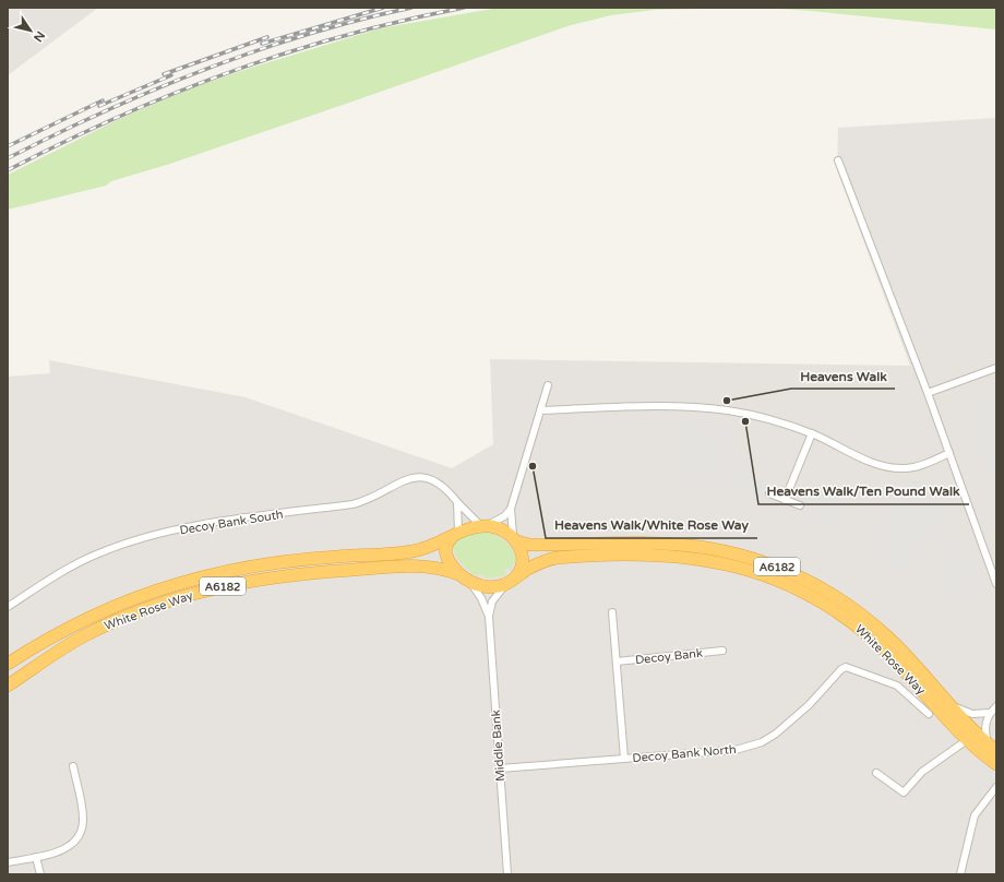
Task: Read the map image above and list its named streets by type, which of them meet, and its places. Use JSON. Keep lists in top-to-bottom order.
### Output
{
  "streets": {
    "highway": ["A6182", "White Rose Way"],
    "street": [
      "Decoy Bank South",
      "Decoy Bank",
      "Middle Bank",
      "Decoy Bank North"
    ]
  },
  "crossings": [
    ["Decoy Bank South", "White Rose Way"],
    ["Decoy Bank South", "Middle Bank"],
    ["White Rose Way", "Middle Bank"],
    ["Middle Bank", "Decoy Bank North"]
  ],
  "places": ["Heavens Walk", "Heavens Walk/Ten Pound Walk", "Heavens Walk/White Rose Way"],
  "north": "bottom right"
}
